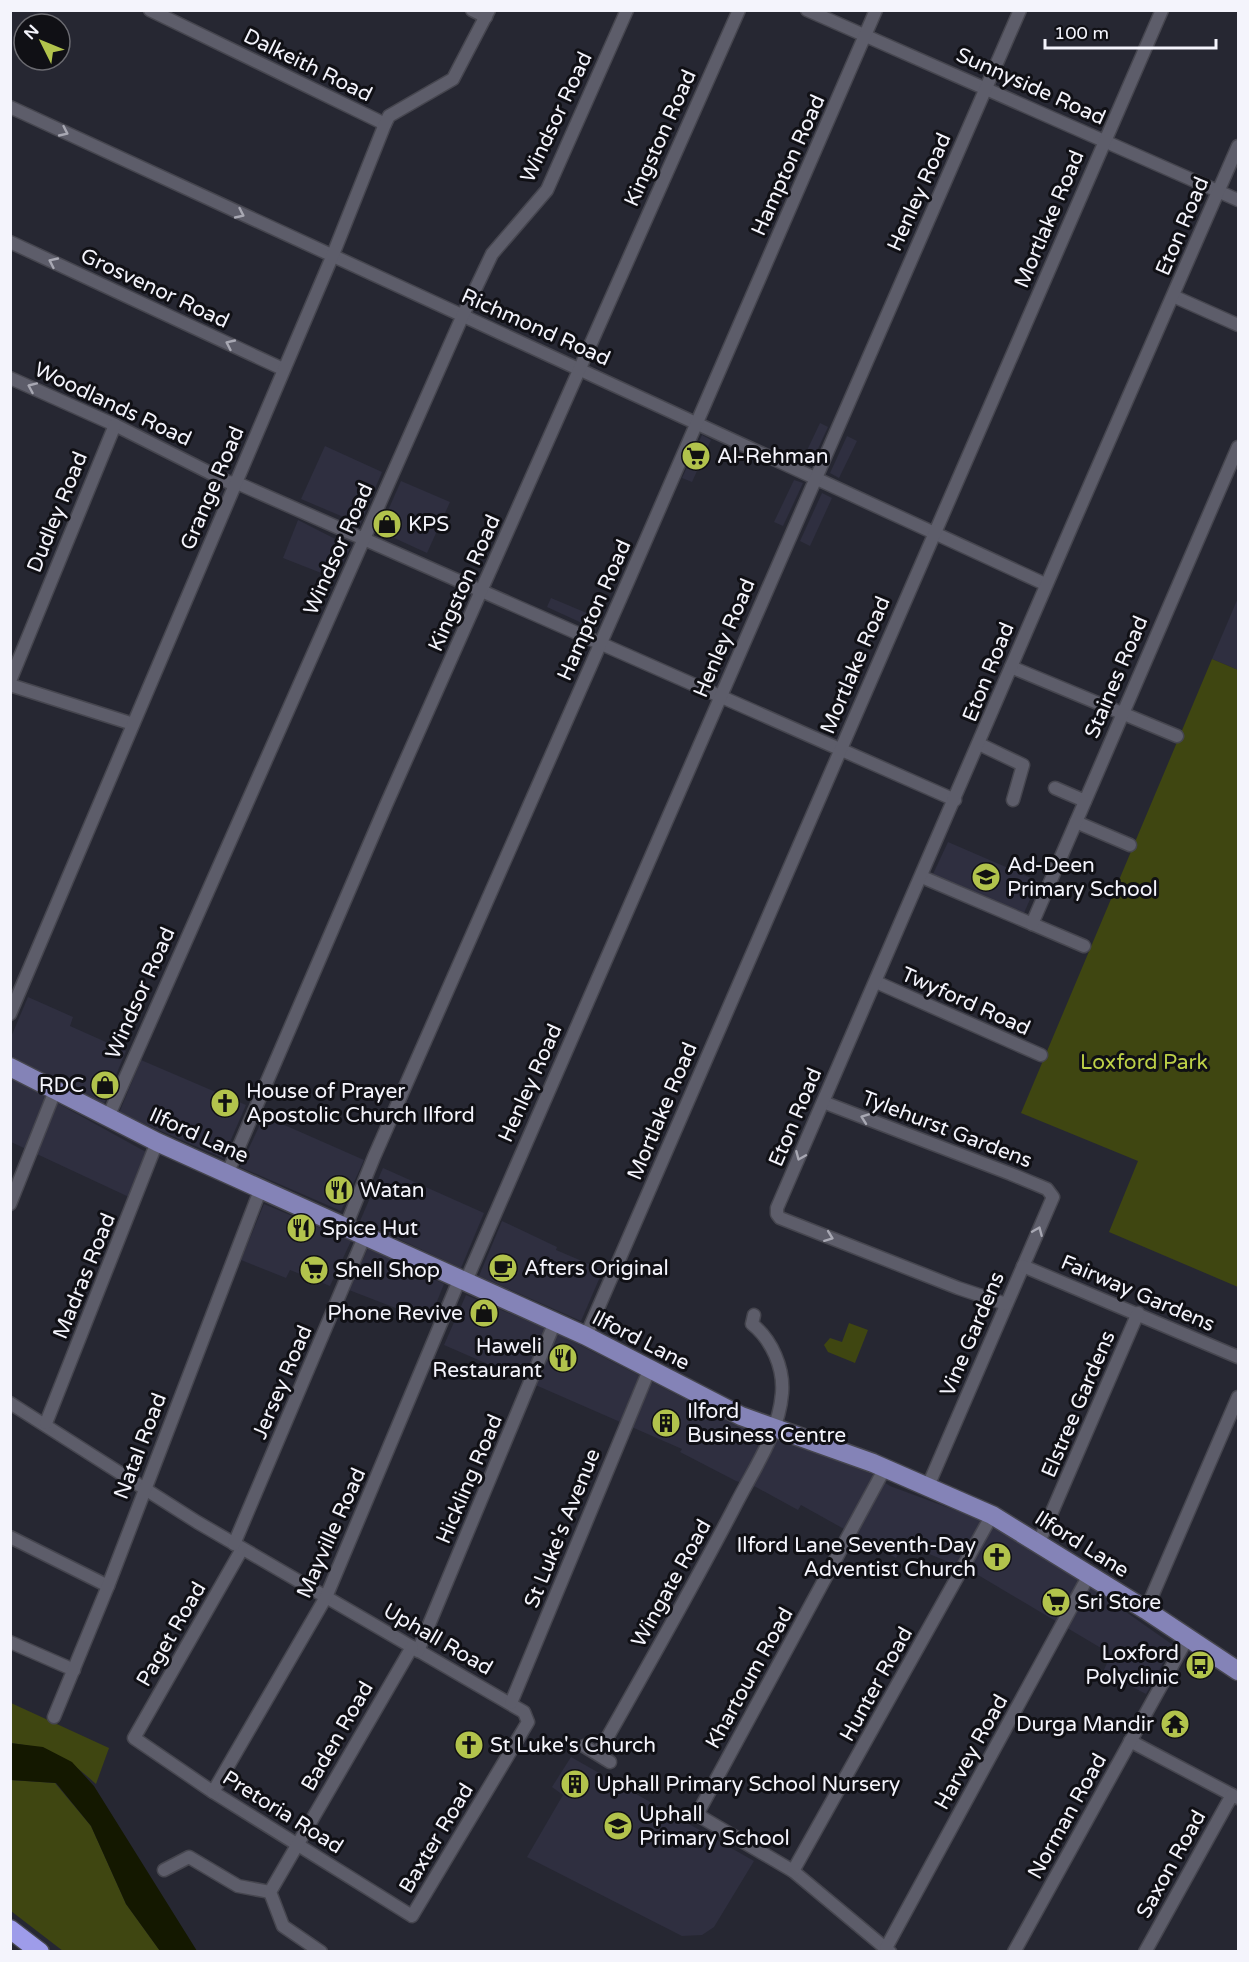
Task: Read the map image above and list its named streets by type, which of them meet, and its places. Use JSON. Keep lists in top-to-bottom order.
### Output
{
  "streets": {
    "main road": ["Ilford Lane"],
    "street": [
      "Dalkeith Road",
      "Sunnyside Road",
      "Windsor Road",
      "Kingston Road",
      "Hampton Road",
      "Henley Road",
      "Mortlake Road",
      "Eton Road",
      "Grosvenor Road",
      "Richmond Road",
      "Woodlands Road",
      "Grange Road",
      "Dudley Road",
      "Staines Road",
      "Twyford Road",
      "Tylehurst Gardens",
      "Madras Road",
      "Fairway Gardens",
      "Vine Gardens",
      "Jersey Road",
      "Elstree Gardens",
      "Natal Road",
      "Hickling Road",
      "St Luke's Avenue",
      "Mayville Road",
      "Wingate Road",
      "Paget Road",
      "Uphall Road",
      "Khartoum Road",
      "Hunter Road",
      "Baden Road",
      "Harvey Road",
      "Pretoria Road",
      "Norman Road",
      "Baxter Road",
      "Saxon Road"
    ]
  },
  "crossings": [
    ["Dalkeith Road", "Grange Road"],
    ["Sunnyside Road", "Hampton Road"],
    ["Sunnyside Road", "Henley Road"],
    ["Sunnyside Road", "Mortlake Road"],
    ["Sunnyside Road", "Eton Road"],
    ["Windsor Road", "Richmond Road"],
    ["Windsor Road", "Woodlands Road"],
    ["Windsor Road", "Ilford Lane"],
    ["Kingston Road", "Richmond Road"],
    ["Kingston Road", "Woodlands Road"],
    ["Kingston Road", "Ilford Lane"],
    ["Hampton Road", "Richmond Road"],
    ["Hampton Road", "Woodlands Road"],
    ["Hampton Road", "Ilford Lane"],
    ["Henley Road", "Richmond Road"],
    ["Henley Road", "Woodlands Road"],
    ["Henley Road", "Ilford Lane"],
    ["Henley Road", "Mayville Road"],
    ["Mortlake Road", "Richmond Road"],
    ["Mortlake Road", "Woodlands Road"],
    ["Mortlake Road", "Ilford Lane"],
    ["Eton Road", "Richmond Road"],
    ["Eton Road", "Woodlands Road"],
    ["Eton Road", "Twyford Road"],
    ["Eton Road", "Tylehurst Gardens"],
    ["Eton Road", "Vine Gardens"],
    ["Grosvenor Road", "Grange Road"],
    ["Richmond Road", "Grange Road"],
    ["Woodlands Road", "Grange Road"],
    ["Woodlands Road", "Dudley Road"],
    ["Tylehurst Gardens", "Vine Gardens"],
    ["Ilford Lane", "Madras Road"],
    ["Ilford Lane", "Vine Gardens"],
    ["Ilford Lane", "Jersey Road"],
    ["Ilford Lane", "Elstree Gardens"],
    ["Ilford Lane", "Natal Road"],
    ["Ilford Lane", "Hickling Road"],
    ["Ilford Lane", "St Luke's Avenue"],
    ["Ilford Lane", "Mayville Road"],
    ["Ilford Lane", "Wingate Road"],
    ["Ilford Lane", "Khartoum Road"],
    ["Ilford Lane", "Hunter Road"],
    ["Ilford Lane", "Harvey Road"],
    ["Ilford Lane", "Norman Road"],
    ["Madras Road", "Uphall Road"],
    ["Fairway Gardens", "Vine Gardens"],
    ["Fairway Gardens", "Elstree Gardens"],
    ["Jersey Road", "Paget Road"],
    ["Jersey Road", "Uphall Road"],
    ["Natal Road", "Uphall Road"],
    ["Hickling Road", "Uphall Road"],
    ["Hickling Road", "Baden Road"],
    ["St Luke's Avenue", "Uphall Road"],
    ["Mayville Road", "Uphall Road"],
    ["Mayville Road", "Pretoria Road"],
    ["Paget Road", "Uphall Road"],
    ["Paget Road", "Pretoria Road"],
    ["Uphall Road", "Baden Road"],
    ["Uphall Road", "Baxter Road"],
    ["Khartoum Road", "Hunter Road"],
    ["Baden Road", "Pretoria Road"],
    ["Pretoria Road", "Baxter Road"]
  ],
  "one_way": ["Grosvenor Road", "Tylehurst Gardens"],
  "parks": ["Loxford Park"],
  "places": {
    "supermarket": ["Al-Rehman", "Shell Shop", "Sri Store"],
    "shop": ["KPS", "RDC", "Phone Revive"],
    "school or university": ["Ad-Deen Primary School", "Uphall Primary School"],
    "church": ["House of Prayer Apostolic Church Ilford", "Ilford Lane Seventh-Day Adventist Church", "St Luke's Church"],
    "restaurant": ["Watan", "Spice Hut", "Haweli Restaurant"],
    "cafe": ["Afters Original"],
    "building": ["Ilford Business Centre", "Uphall Primary School Nursery"],
    "bus stop": ["Loxford Polyclinic"],
    "temple": ["Durga Mandir"]
  },
  "scale_bar": "100 m",
  "north": "top left"
}
